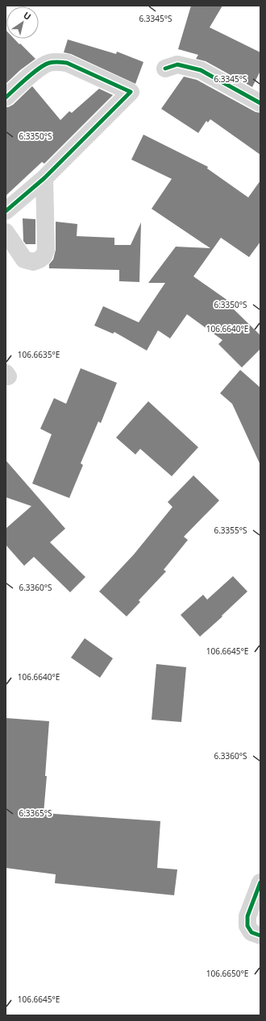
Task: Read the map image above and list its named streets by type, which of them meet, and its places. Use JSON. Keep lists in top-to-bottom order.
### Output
{
  "north": "top right",
  "coordinates": [
    "6.3345°S",
    "6.3350°S",
    "106.6640°E",
    "106.6635°E",
    "6.3355°S",
    "6.3360°S",
    "106.6645°E",
    "6.3365°S",
    "106.6650°E"
  ]
}
